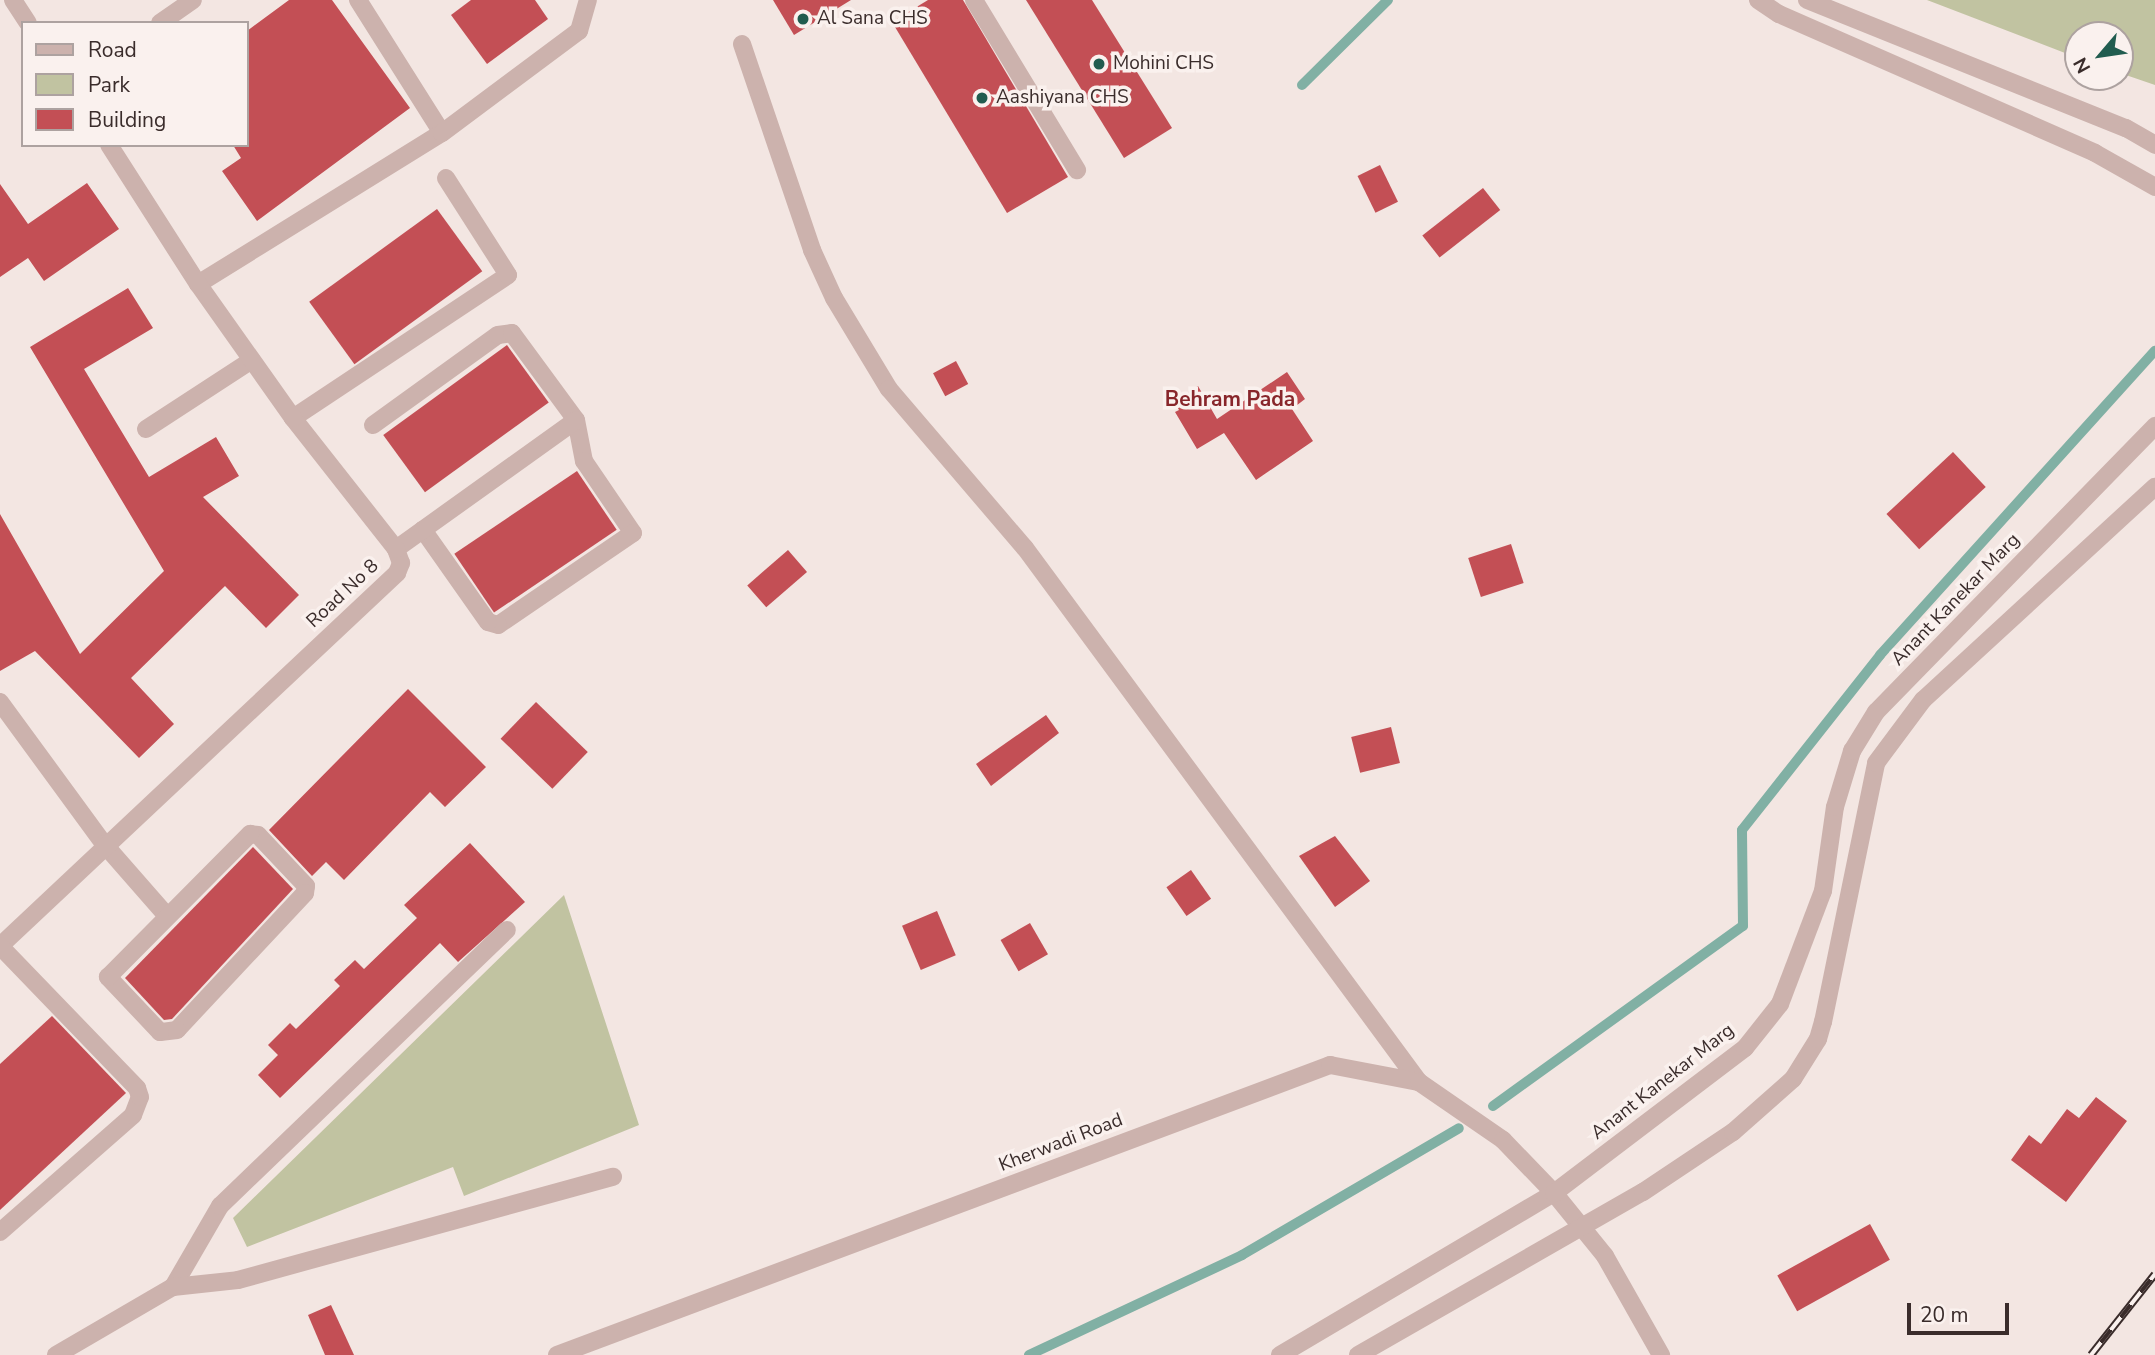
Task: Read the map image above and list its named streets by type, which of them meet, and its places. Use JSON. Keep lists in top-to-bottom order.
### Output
{
  "streets": {
    "street": ["Road No 8", "Anant Kanekar Marg", "Kherwadi Road"]
  },
  "crossings": [
    ["Anant Kanekar Marg", "Kherwadi Road"]
  ],
  "districts": ["Behram Pada"],
  "places": ["Al Sana CHS", "Mohini CHS", "Aashiyana CHS"],
  "legend": ["Road", "Park", "Building"],
  "scale_bar": "20 m",
  "north": "bottom left"
}
